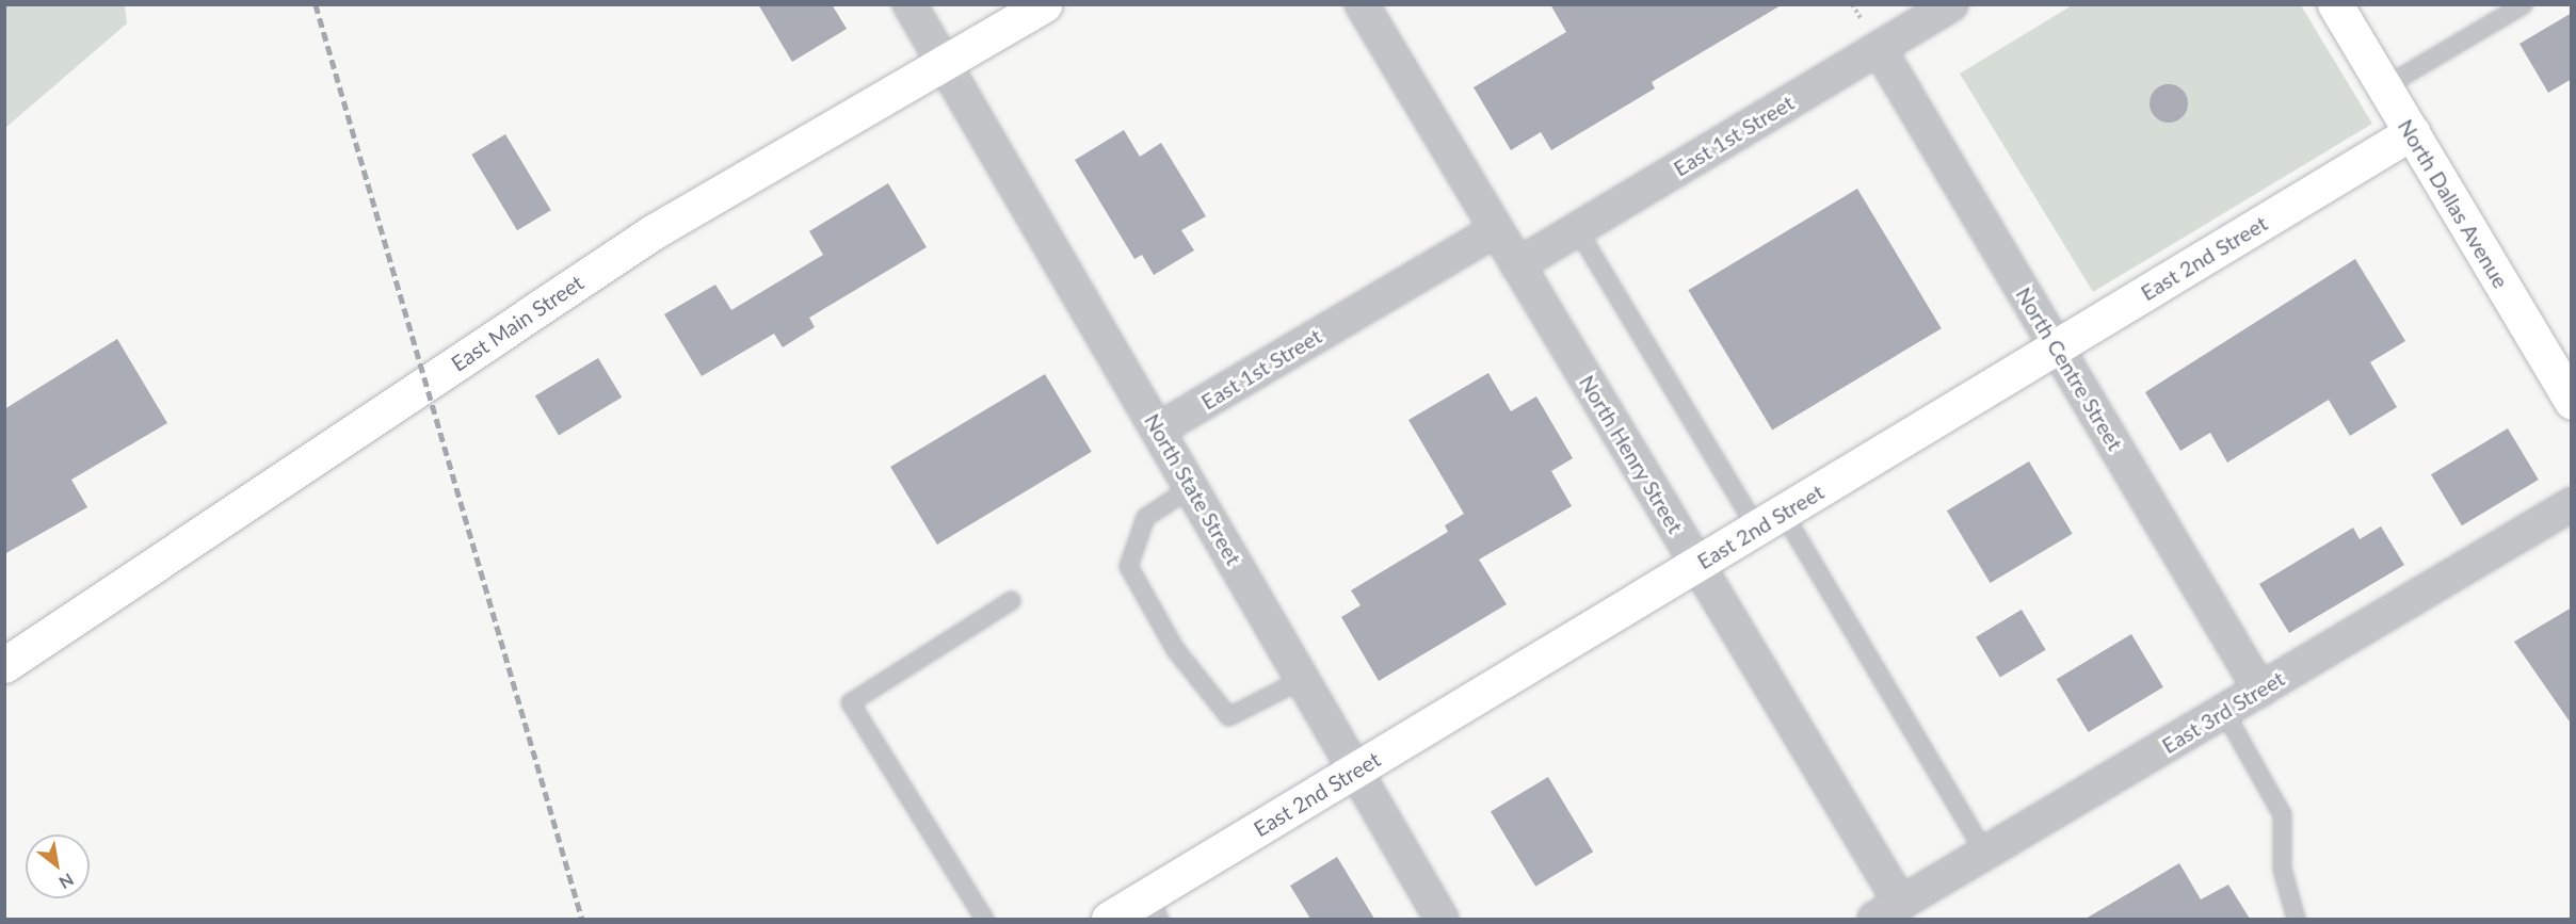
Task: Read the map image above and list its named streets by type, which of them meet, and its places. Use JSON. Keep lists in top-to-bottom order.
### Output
{
  "streets": {
    "street": [
      "East 1st Street",
      "North Dallas Avenue",
      "East 2nd Street",
      "East Main Street",
      "North Centre Street",
      "North Henry Street",
      "North State Street",
      "East 3rd Street"
    ]
  },
  "crossings": [
    ["East 1st Street", "North Centre Street"],
    ["East 1st Street", "North Henry Street"],
    ["East 1st Street", "North State Street"],
    ["North Dallas Avenue", "East 2nd Street"],
    ["East 2nd Street", "North Centre Street"],
    ["East 2nd Street", "North Henry Street"],
    ["East 2nd Street", "North State Street"],
    ["East Main Street", "North State Street"],
    ["North Centre Street", "East 3rd Street"],
    ["North Henry Street", "East 3rd Street"]
  ],
  "north": "bottom right"
}
